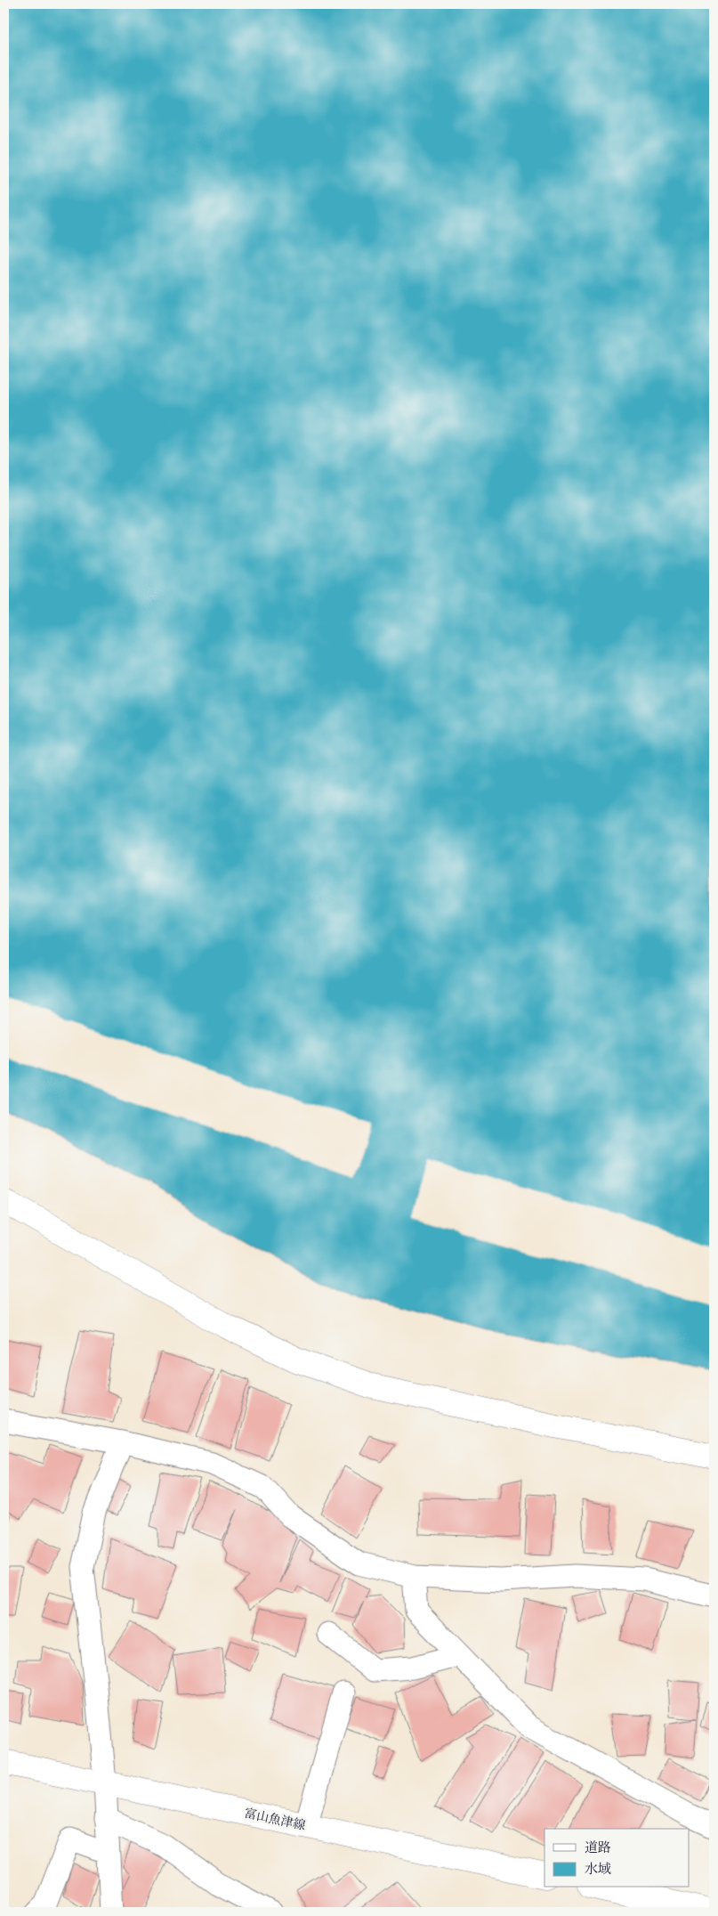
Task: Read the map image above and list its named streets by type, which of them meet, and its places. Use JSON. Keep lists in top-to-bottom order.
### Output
{
  "streets": {
    "street": ["富山魚津線"]
  },
  "legend": ["道路", "水域"]
}
